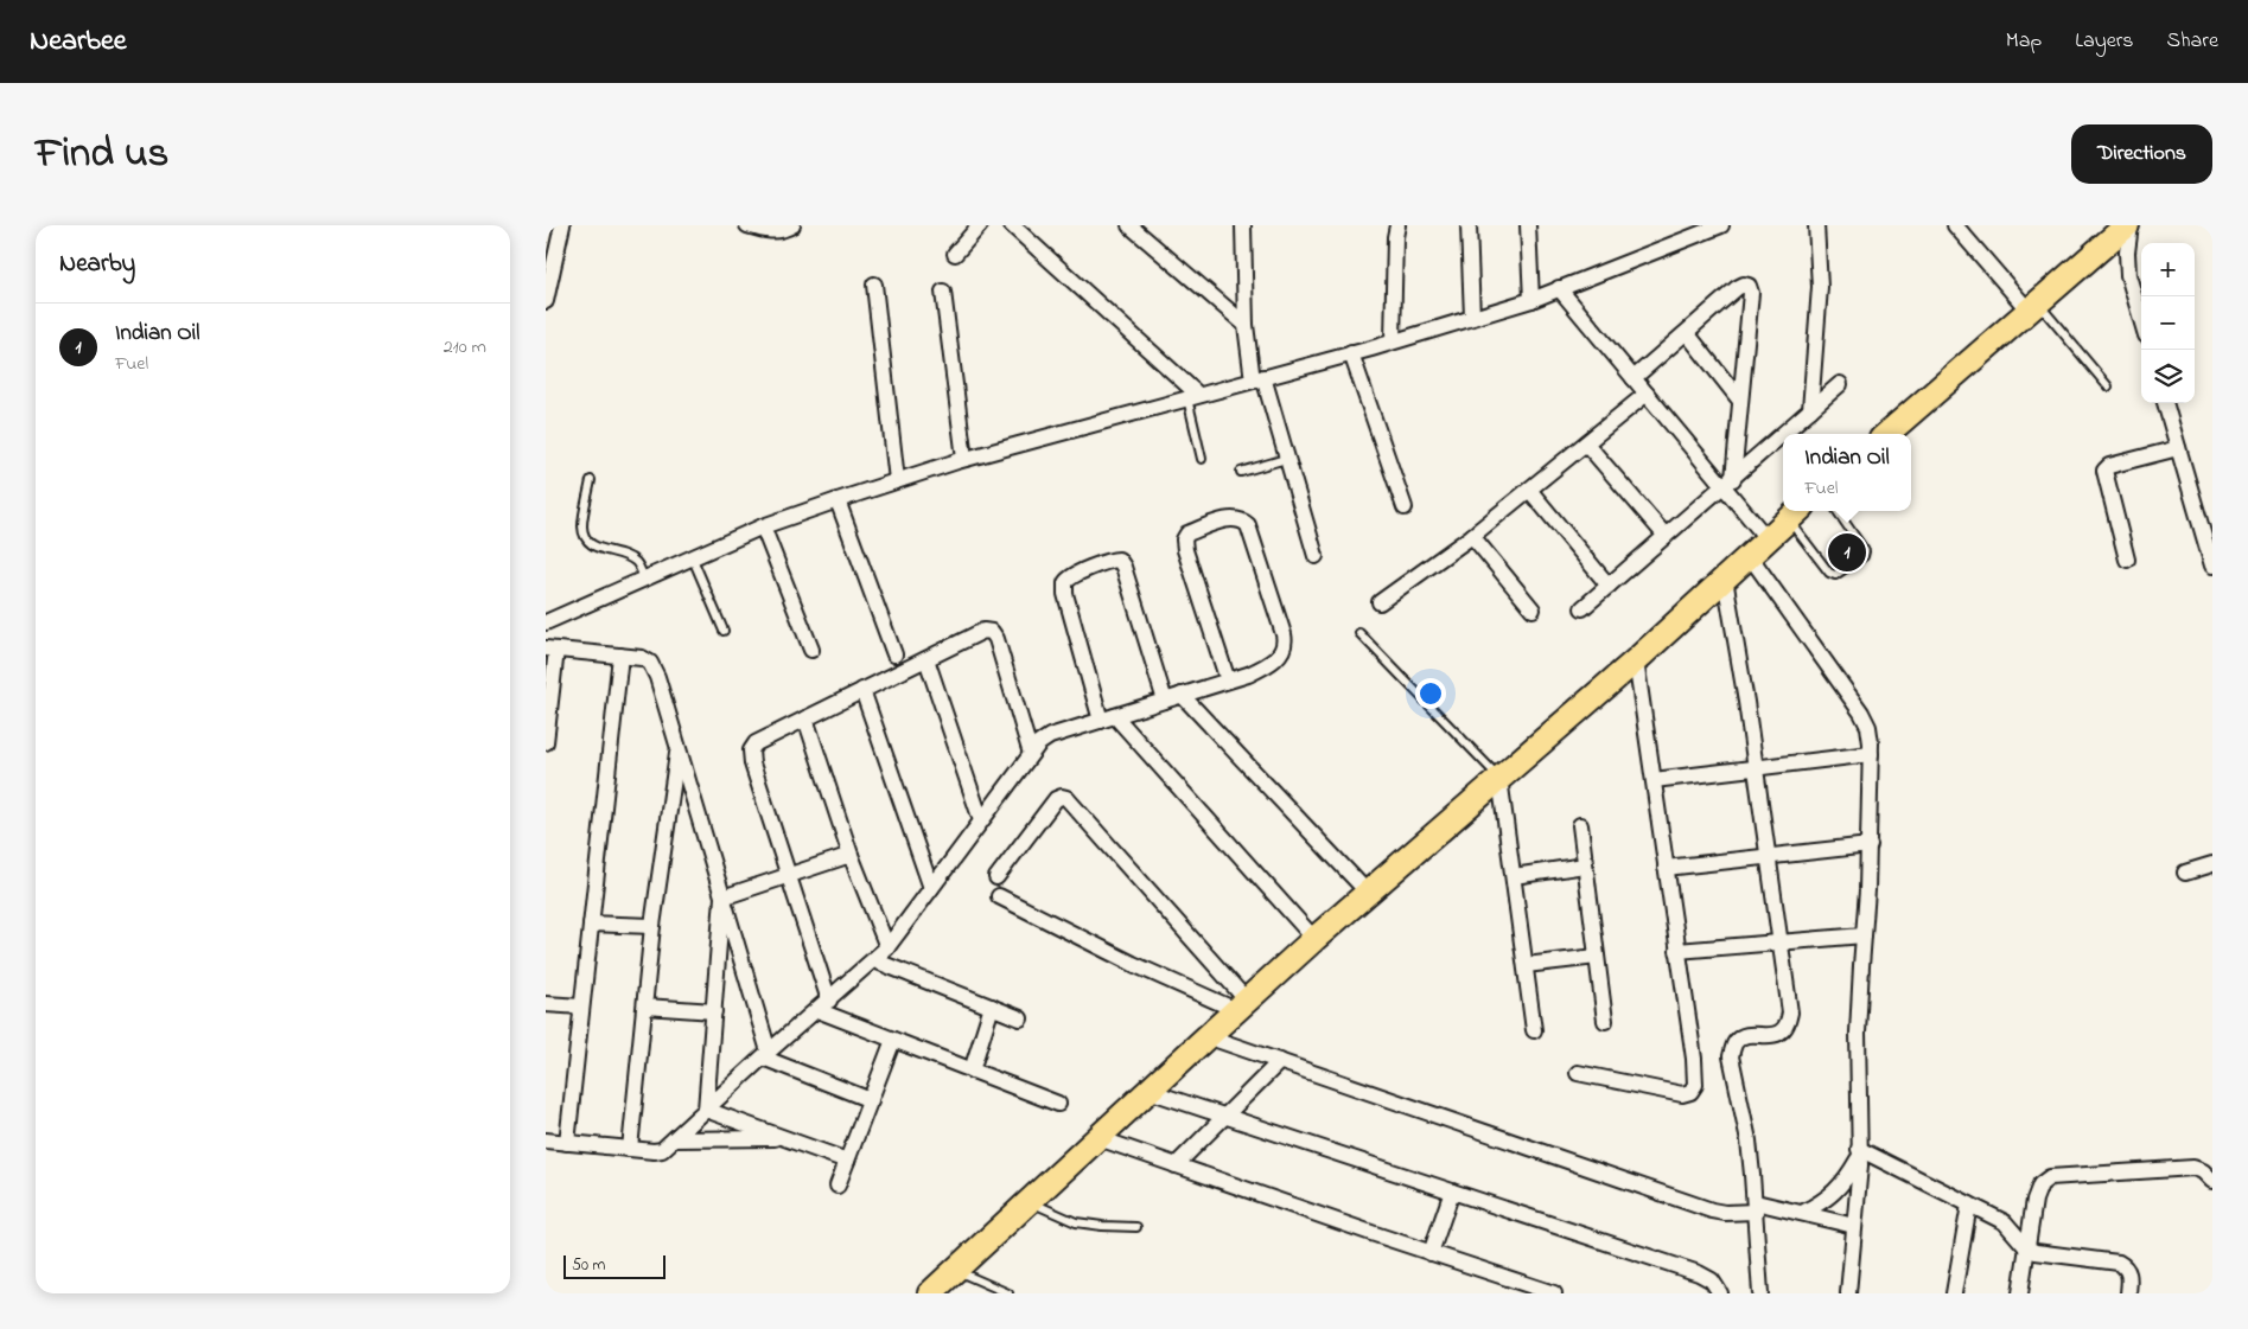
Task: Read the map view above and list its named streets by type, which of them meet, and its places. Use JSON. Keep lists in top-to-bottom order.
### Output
{
  "scale_bar": "50 m",
  "page": {
    "header": "Nearbee",
    "nav": ["Map", "Layers", "Share"],
    "title": "Find us",
    "buttons": "Directions",
    "heading": "Nearby",
    "map_buttons": ["+", "−"],
    "list": [
      {
        "mark": "1",
        "name": "Indian Oil",
        "note": "Fuel",
        "value": "210 m"
      }
    ],
    "popup": ["Indian Oil", "Fuel"],
    "pins": "1",
    "scale": "50 m"
  }
}
